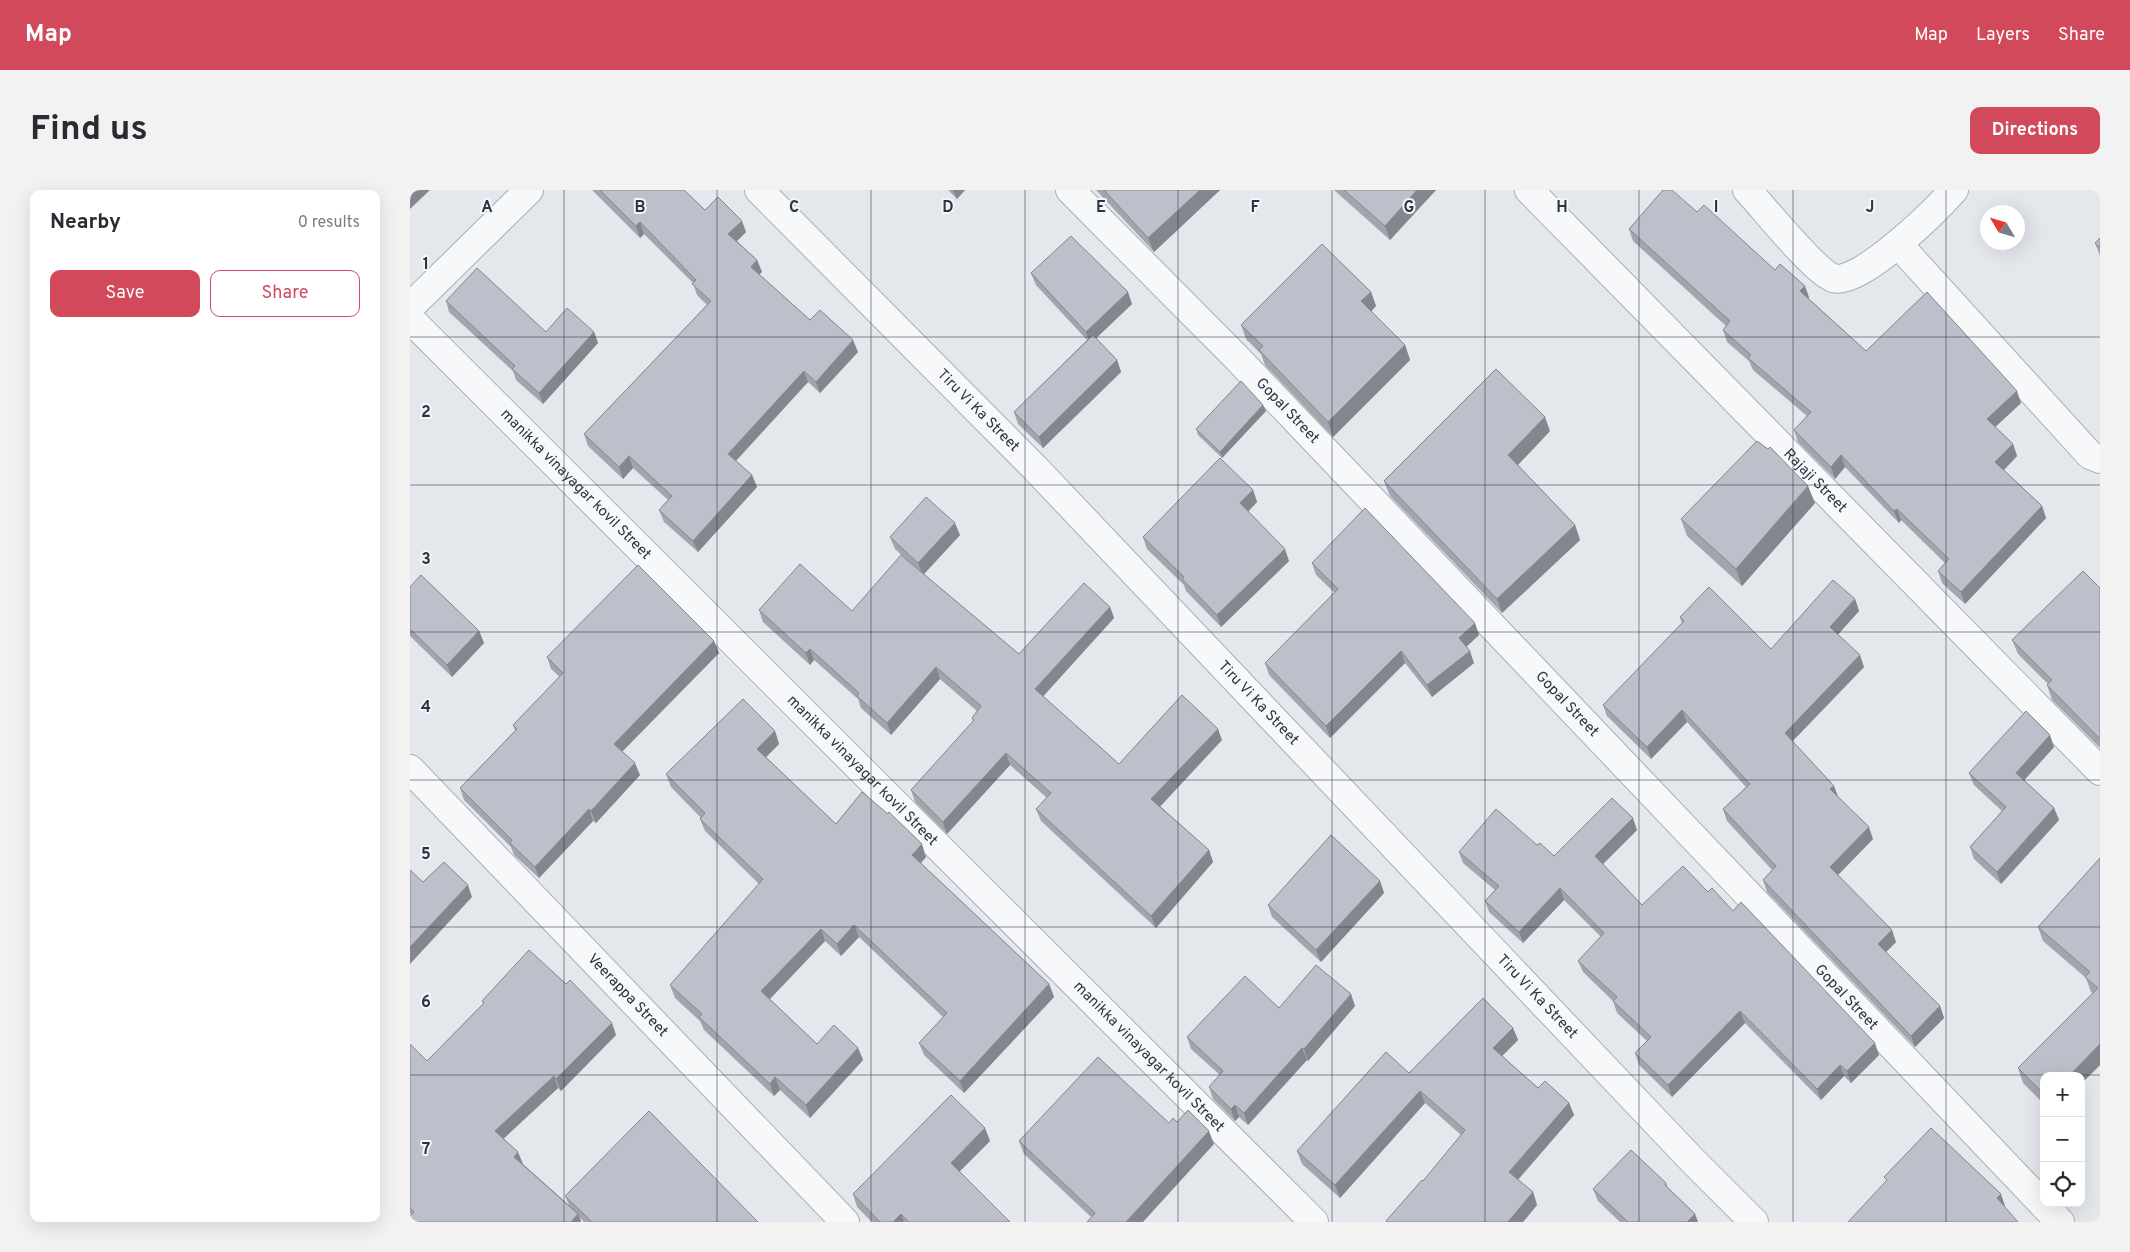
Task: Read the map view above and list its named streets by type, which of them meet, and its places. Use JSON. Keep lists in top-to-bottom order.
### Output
{
  "streets": {
    "street": [
      "Tiru Vi Ka Street",
      "Gopal Street",
      "Rajaji Street",
      "manikka vinayagar kovil Street",
      "Veerappa Street"
    ]
  },
  "north": "top left",
  "page": {
    "header": "Map",
    "nav": ["Map", "Layers", "Share"],
    "buttons": [
      "Directions",
      ["Save", "Share"]
    ],
    "title": "Find us",
    "heading": ["Nearby", "0 results"],
    "map_buttons": ["+", "−"]
  },
  "grid": {
    "columns": [
      "A",
      "B",
      "C",
      "D",
      "E",
      "F",
      "G",
      "H",
      "I",
      "J"
    ],
    "rows": [
      "1",
      "2",
      "3",
      "4",
      "5",
      "6",
      "7"
    ]
  }
}
